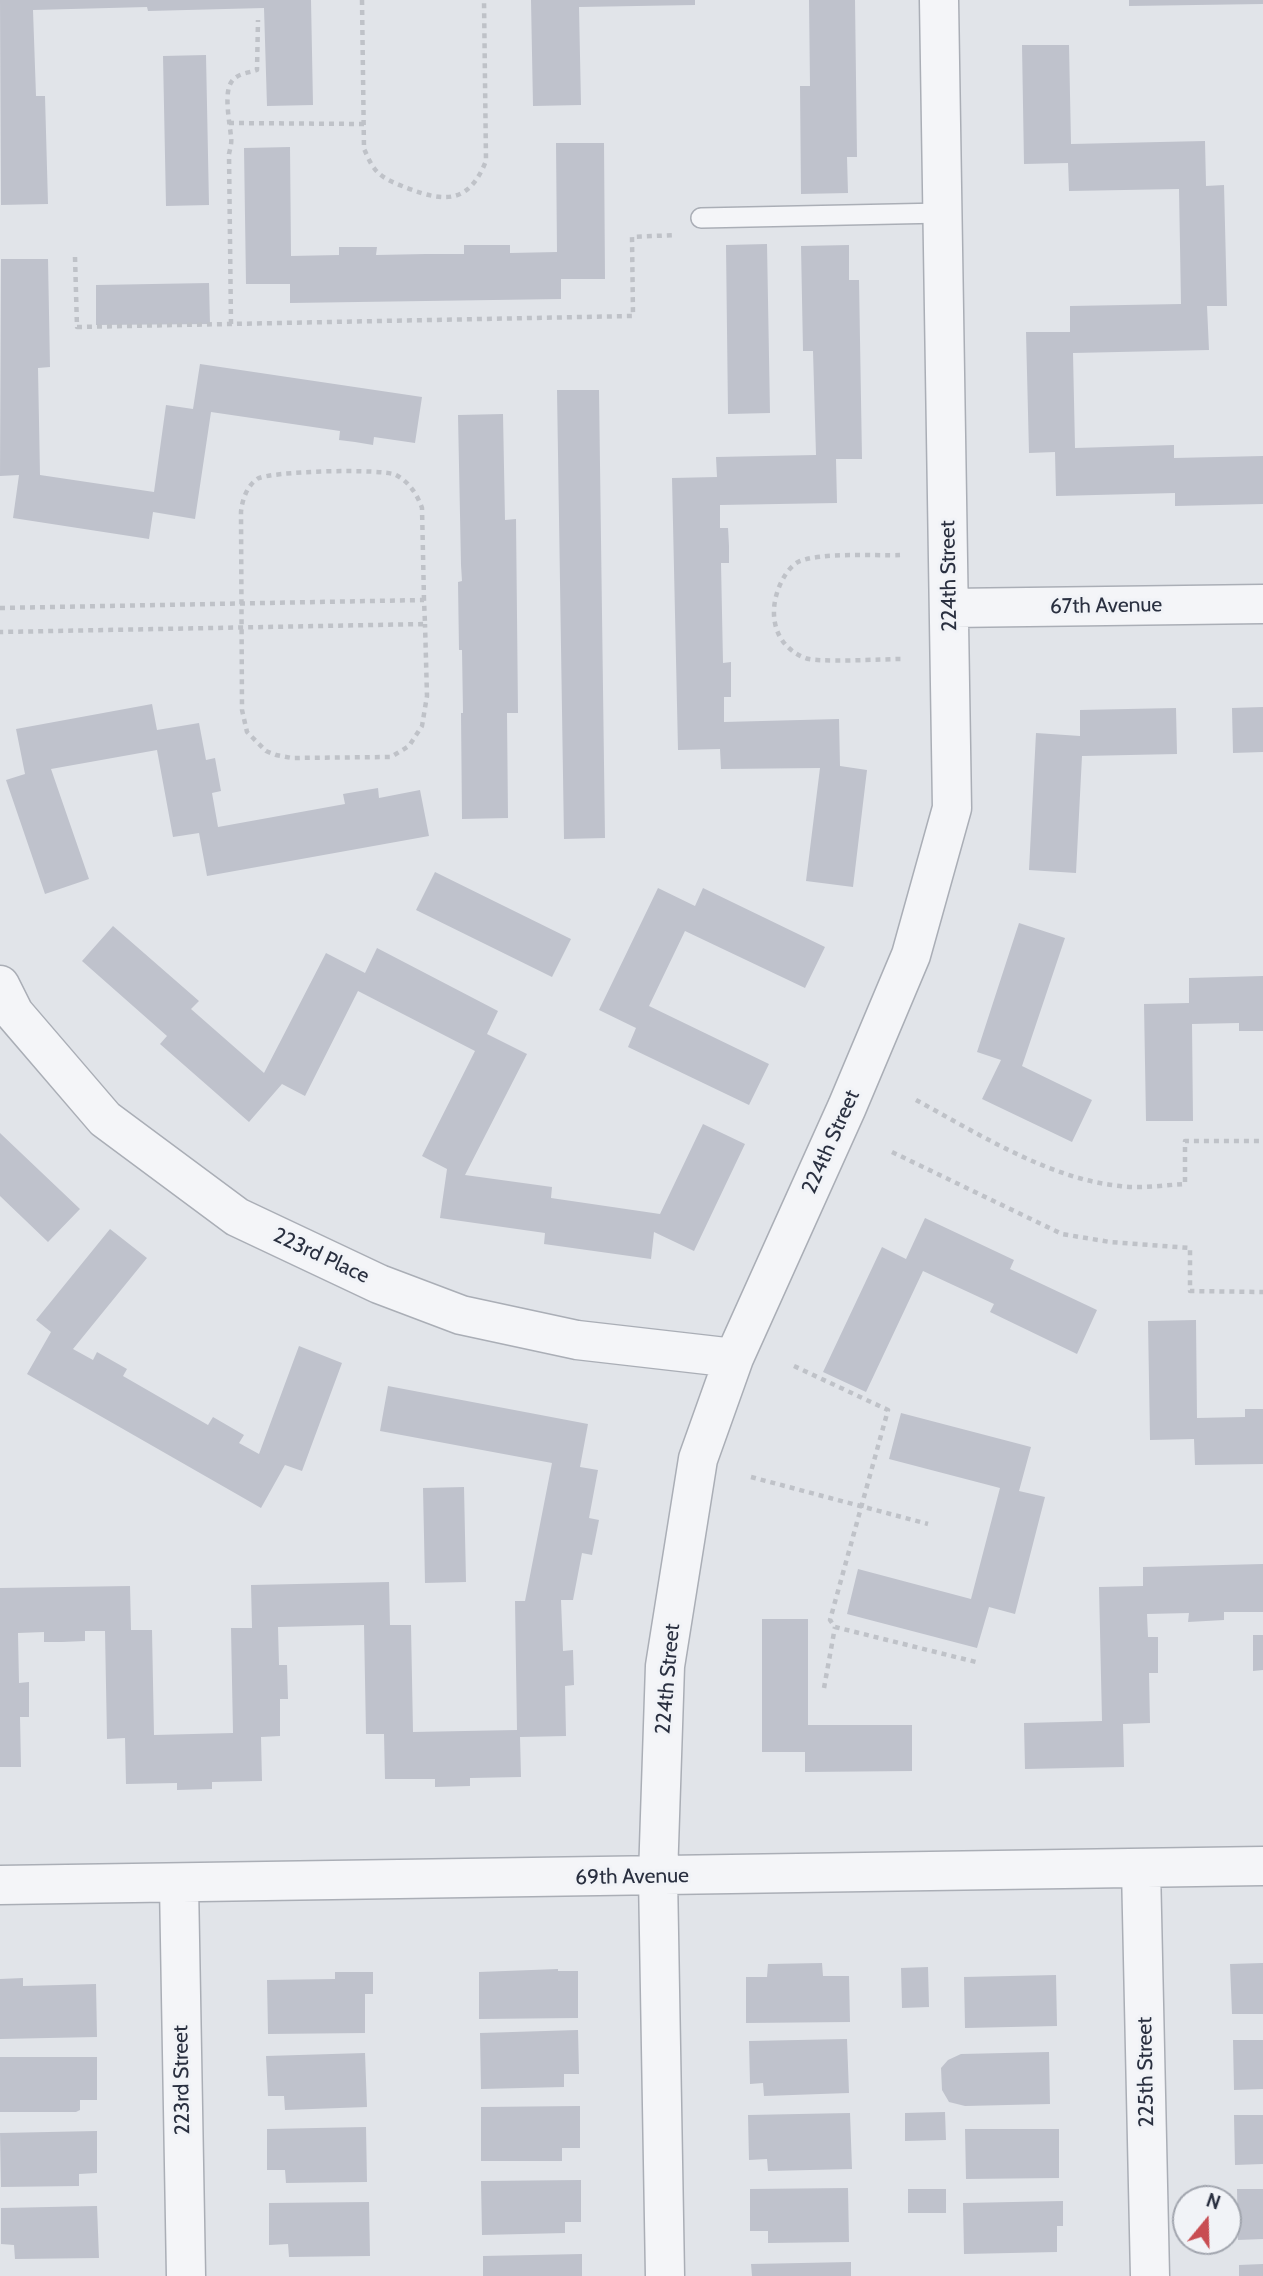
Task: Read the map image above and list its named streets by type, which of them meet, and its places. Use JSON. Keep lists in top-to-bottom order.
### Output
{
  "streets": {
    "street": [
      "224th Street",
      "67th Avenue",
      "223rd Place",
      "69th Avenue",
      "225th Street",
      "223rd Street"
    ]
  },
  "crossings": [
    ["224th Street", "67th Avenue"],
    ["224th Street", "223rd Place"],
    ["224th Street", "69th Avenue"],
    ["69th Avenue", "225th Street"],
    ["69th Avenue", "223rd Street"]
  ],
  "north": "top"
}
